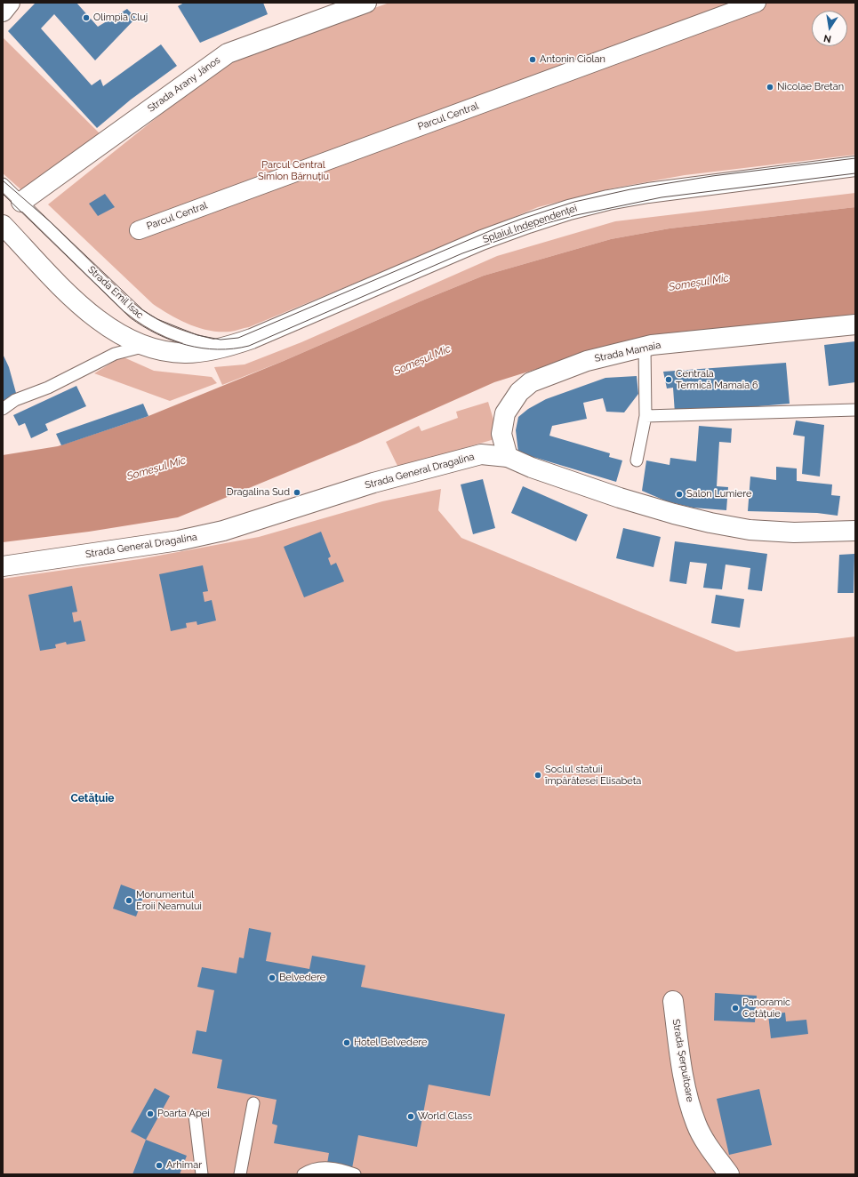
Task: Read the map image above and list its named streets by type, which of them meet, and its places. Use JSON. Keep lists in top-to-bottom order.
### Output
{
  "streets": {
    "street": [
      "Strada Arany János",
      "Parcul Central",
      "Splaiul Independenței",
      "Strada Mamaia",
      "Strada General Dragalina",
      "Strada Șerpuitoare"
    ],
    "lane": ["Strada Emil Isac"]
  },
  "crossings": [
    ["Strada Arany János", "Strada Emil Isac"],
    ["Splaiul Independenței", "Strada Emil Isac"],
    ["Strada Mamaia", "Strada General Dragalina"]
  ],
  "districts": ["Cetățuie"],
  "water": ["Someșul Mic"],
  "parks": ["Parcul Central Simion Bărnuțiu"],
  "places": [
    "Olimpia Cluj",
    "Antonin Ciolan",
    "Nicolae Bretan",
    "Centrala Termică Mamaia 6",
    "Dragalina Sud",
    "Salon Lumiere",
    "Soclul statuii împărătesei Elisabeta",
    "Monumentul Eroii Neamului",
    "Belvedere",
    "Panoramic Cetățuie",
    "Hotel Belvedere",
    "Poarta Apei",
    "World Class",
    "Arhimar"
  ],
  "north": "bottom"
}
